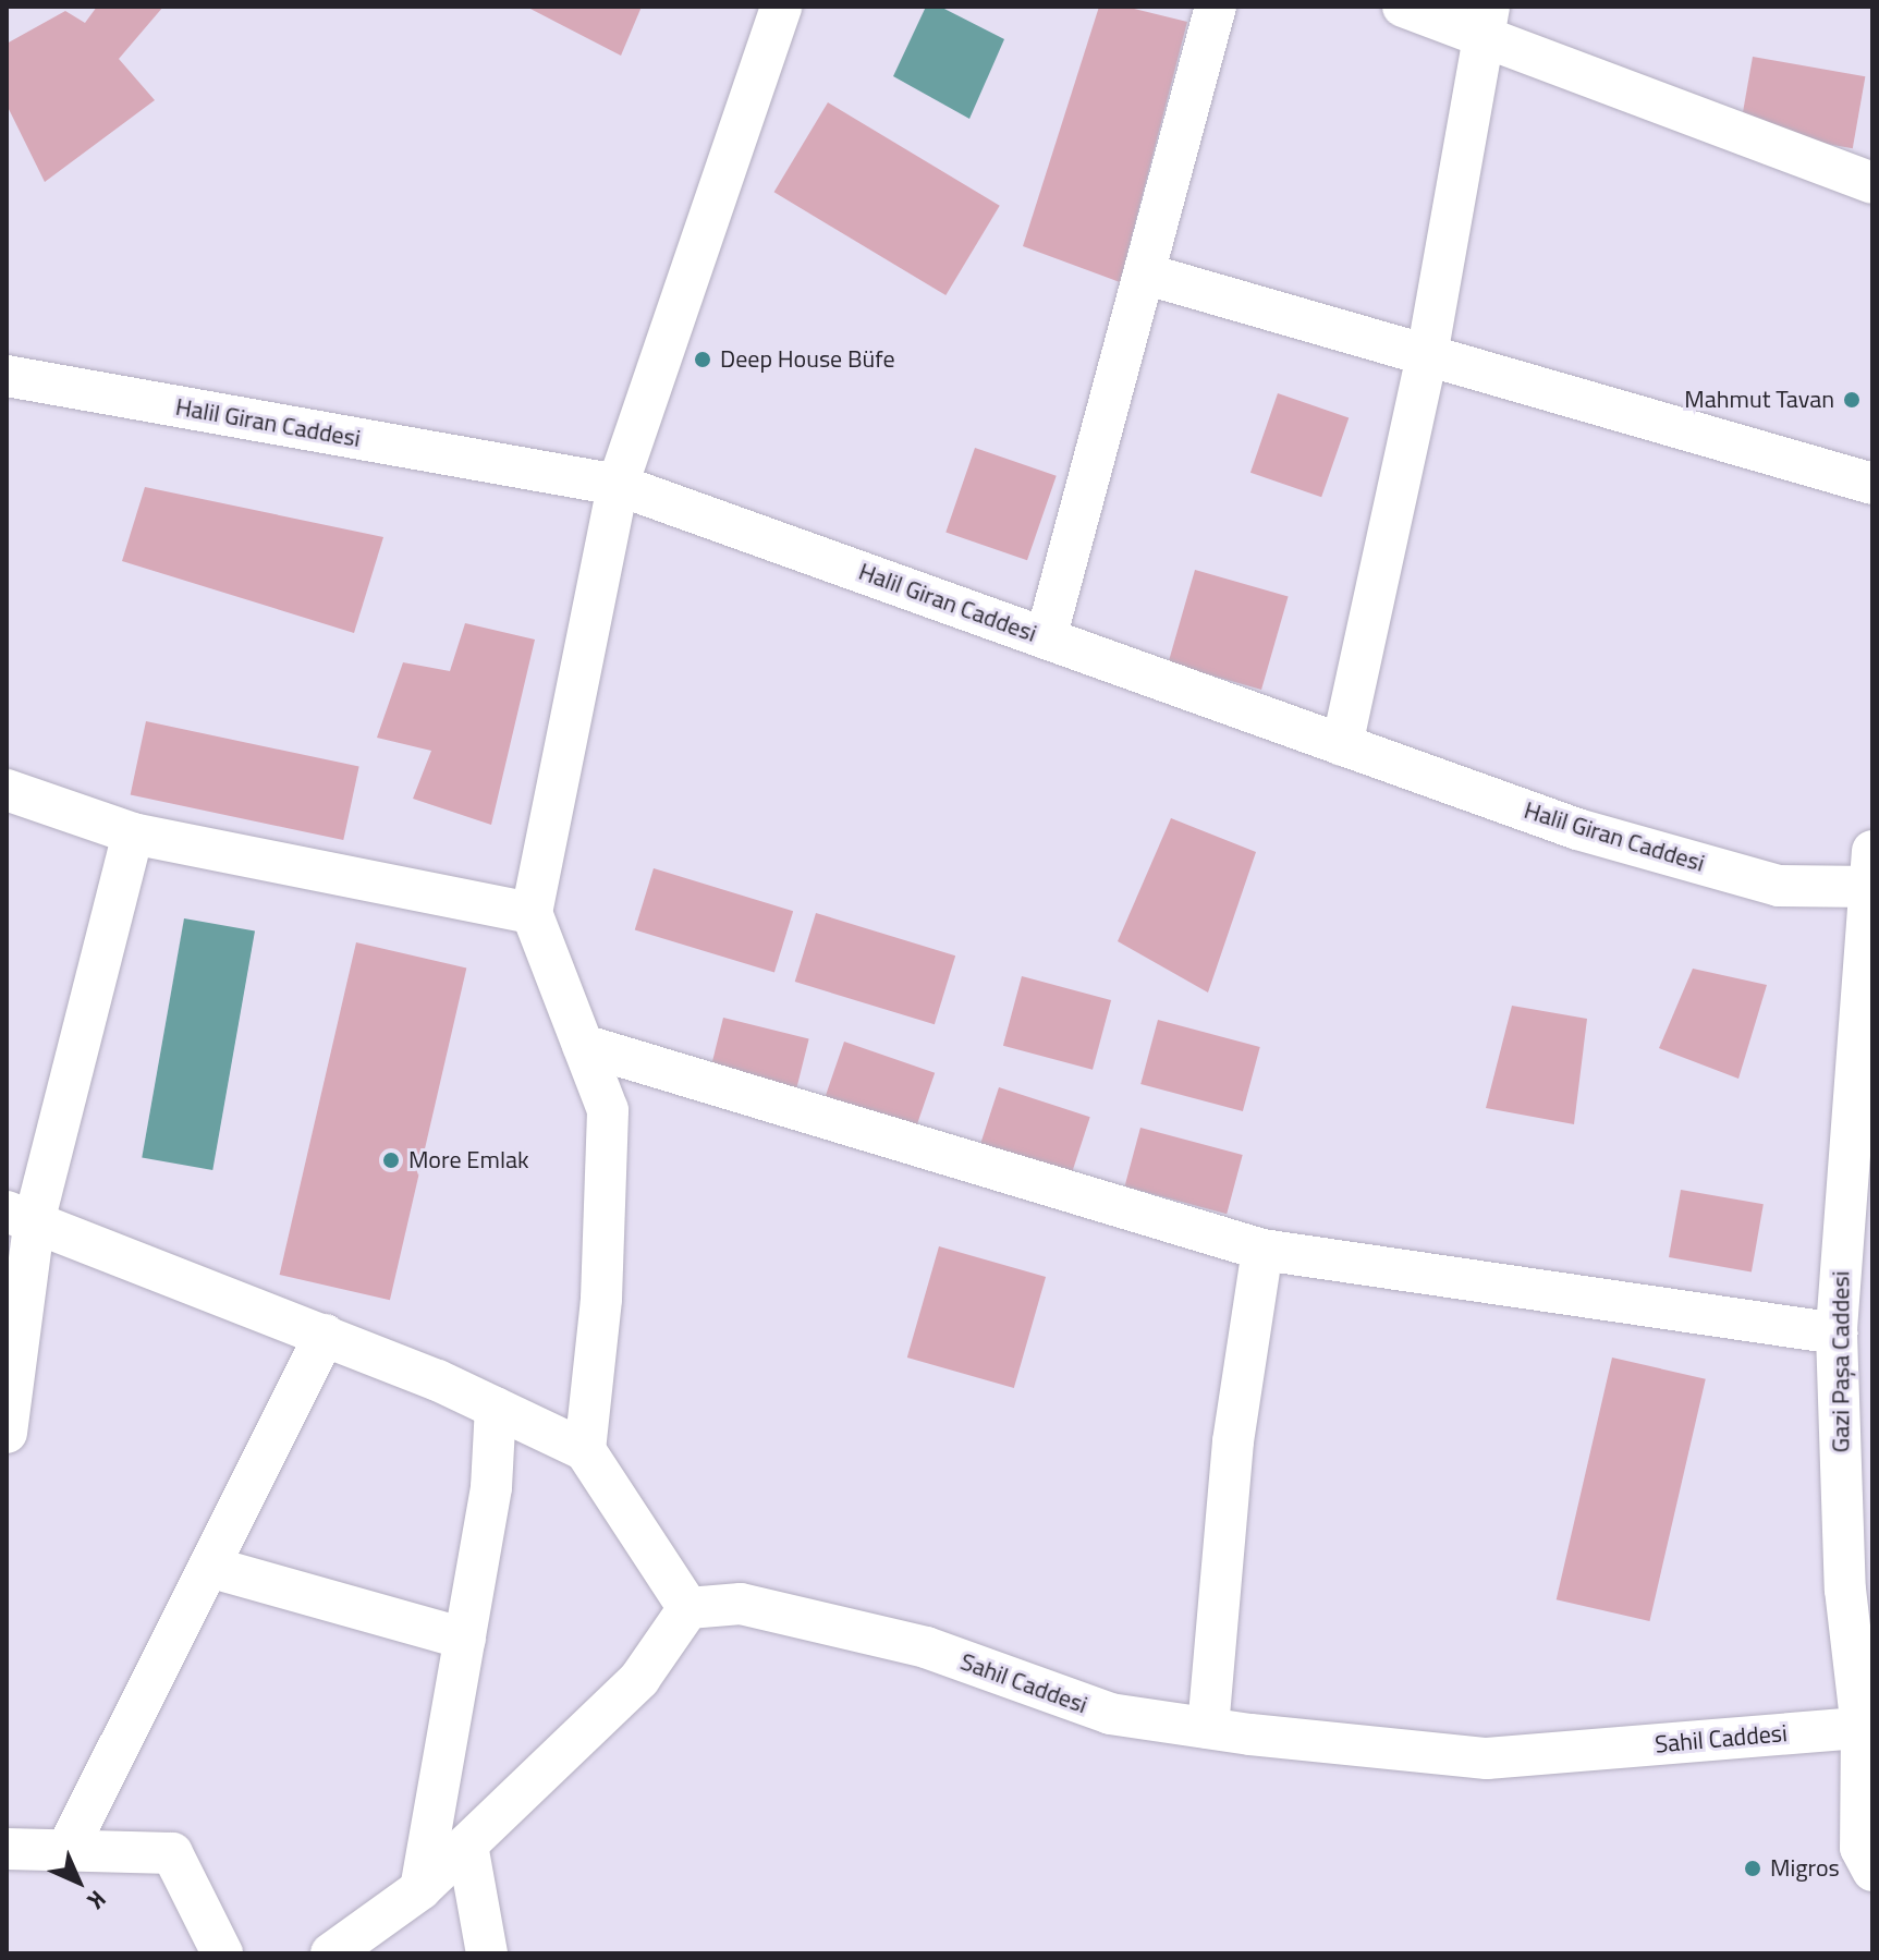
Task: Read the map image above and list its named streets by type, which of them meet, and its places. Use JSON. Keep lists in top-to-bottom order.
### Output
{
  "streets": {
    "street": ["Halil Giran Caddesi", "Gazi Paşa Caddesi", "Sahil Caddesi"]
  },
  "crossings": [
    ["Halil Giran Caddesi", "Gazi Paşa Caddesi"],
    ["Gazi Paşa Caddesi", "Sahil Caddesi"]
  ],
  "places": [
    "Deep House Büfe",
    "Mahmut Tavan",
    "More Emlak",
    "Migros"
  ],
  "north": "bottom right"
}
